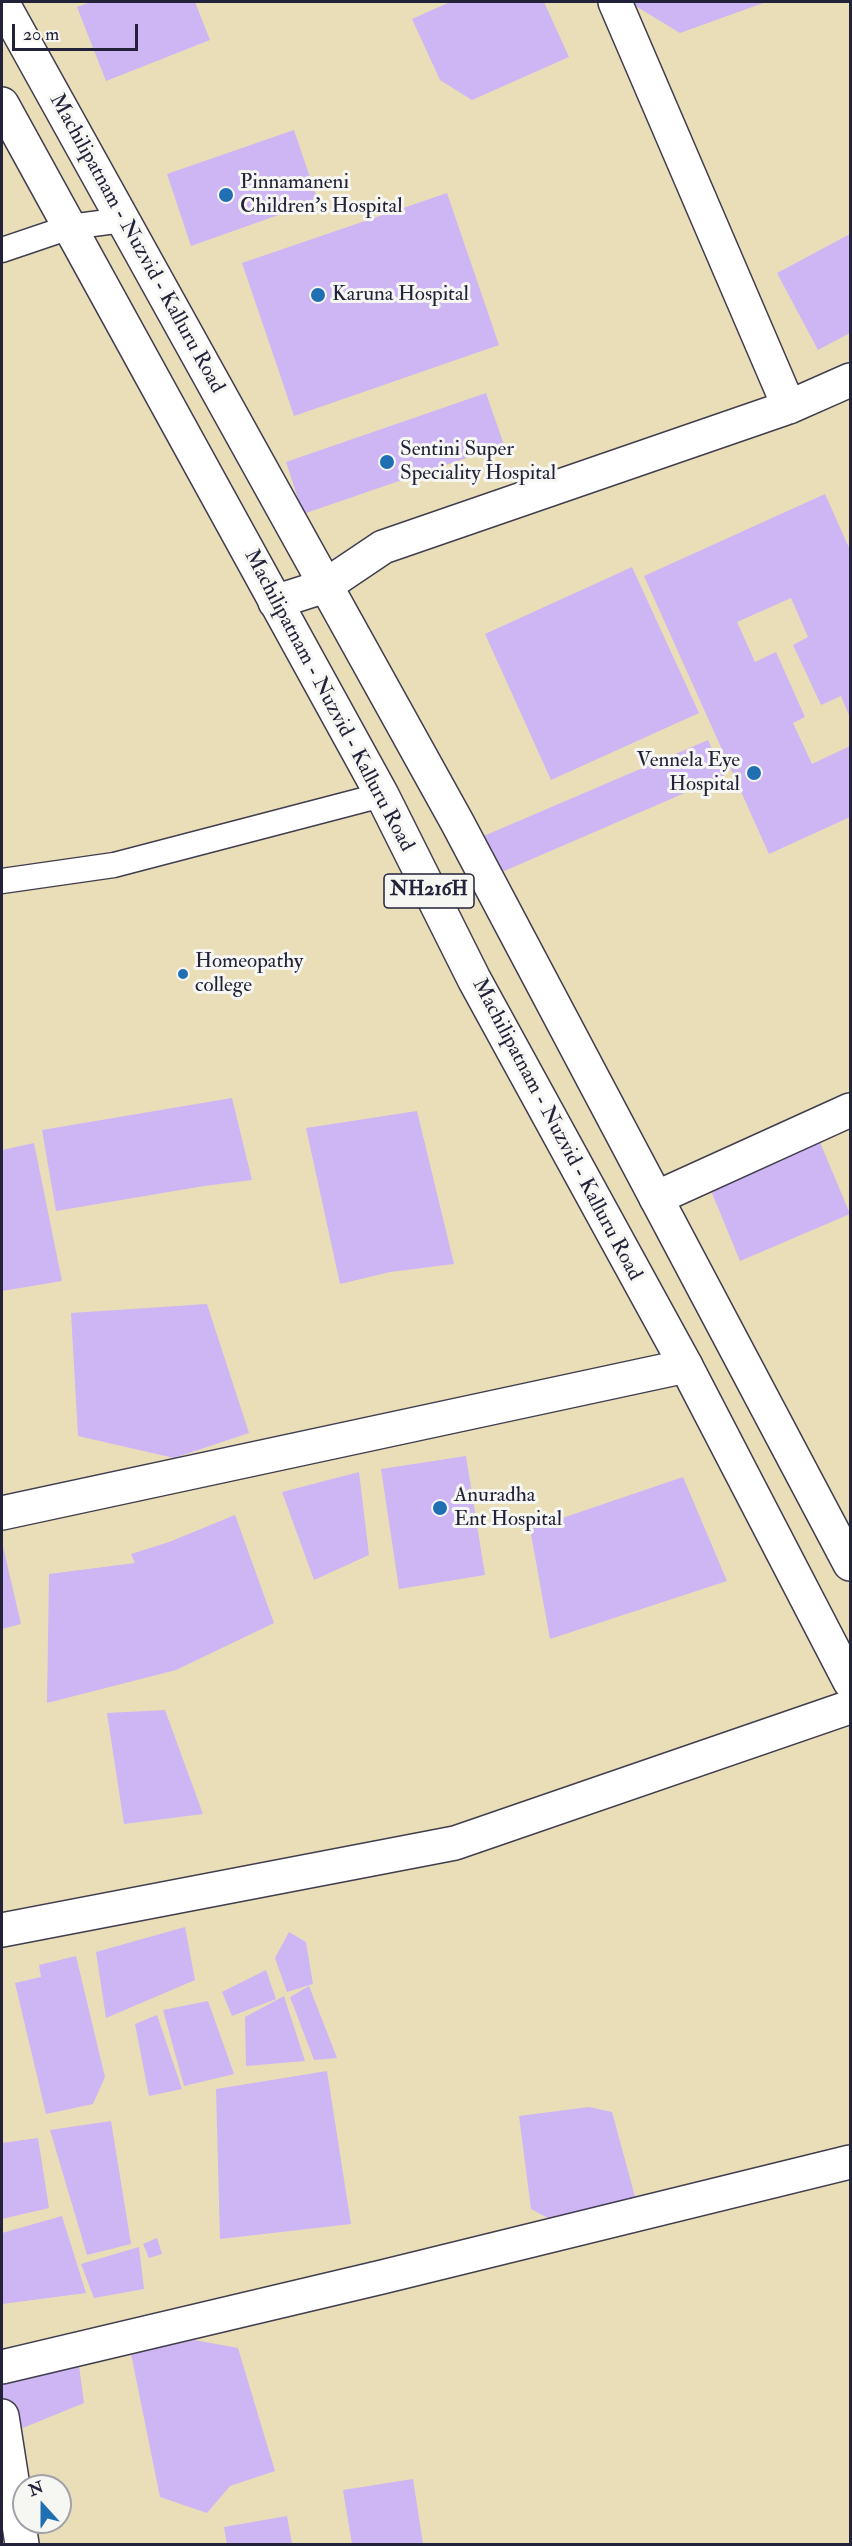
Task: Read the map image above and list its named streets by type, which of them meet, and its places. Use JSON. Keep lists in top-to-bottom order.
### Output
{
  "streets": {
    "main road": ["Machilipatnam - Nuzvid - Kalluru Road", "NH216H"]
  },
  "places": [
    "Pinnamaneni Children's Hospital",
    "Karuna Hospital",
    "Sentini Super Speciality Hospital",
    "Vennela Eye Hospital",
    "Homeopathy college",
    "Anuradha Ent Hospital"
  ],
  "scale_bar": "20 m",
  "north": "top"
}
